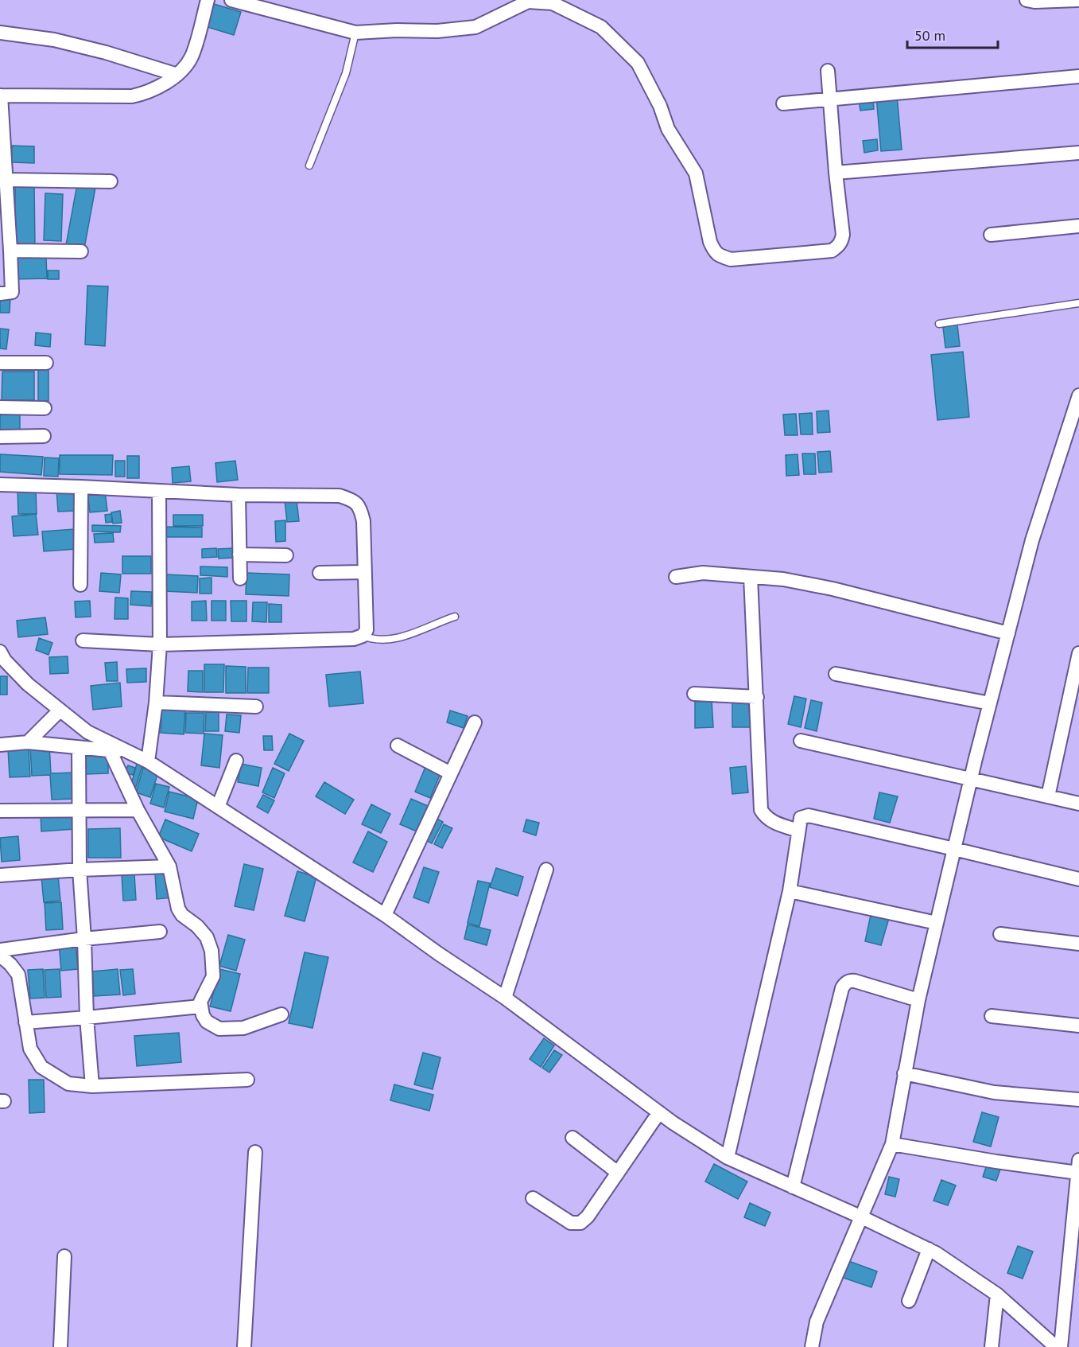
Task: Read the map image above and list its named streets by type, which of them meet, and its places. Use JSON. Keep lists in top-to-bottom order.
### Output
{
  "scale_bar": "50 m"
}
